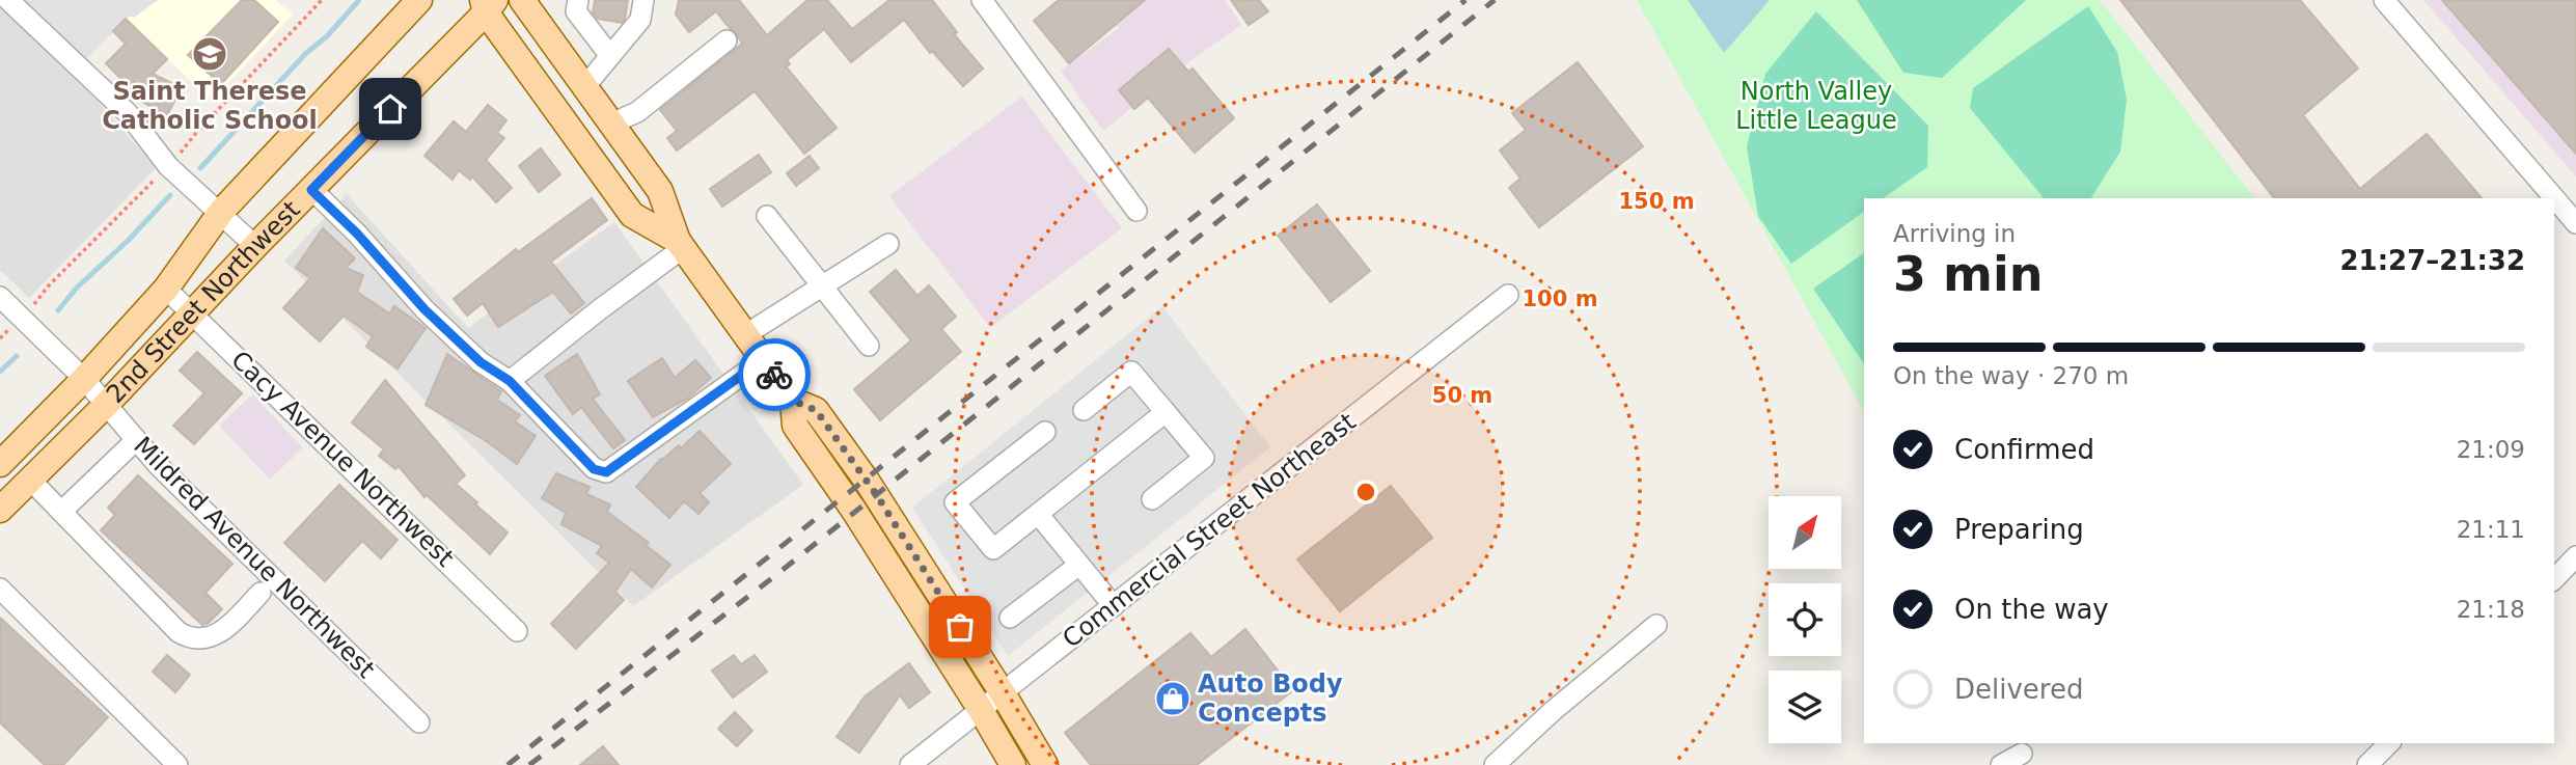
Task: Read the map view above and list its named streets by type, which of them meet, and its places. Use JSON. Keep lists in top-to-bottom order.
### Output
{
  "streets": {
    "main road": ["2nd Street Northwest"],
    "street": ["Cacy Avenue Northwest", "Commercial Street Northeast", "Mildred Avenue Northwest"]
  },
  "crossings": [
    ["2nd Street Northwest", "Cacy Avenue Northwest"],
    ["2nd Street Northwest", "Mildred Avenue Northwest"]
  ],
  "parks": ["North Valley Little League"],
  "places": {
    "school or university": ["Saint Therese Catholic School"],
    "shop": ["Auto Body Concepts"]
  },
  "north": "top right",
  "page": {
    "heading": ["3 min", "Arriving in", "21:27–21:32"],
    "bar": "On the way · 270 m",
    "list": [
      ["Confirmed", "21:09"],
      ["Preparing", "21:11"],
      ["On the way", "21:18"],
      "Delivered"
    ]
  },
  "rings": ["150 m", "100 m", "50 m"]
}
